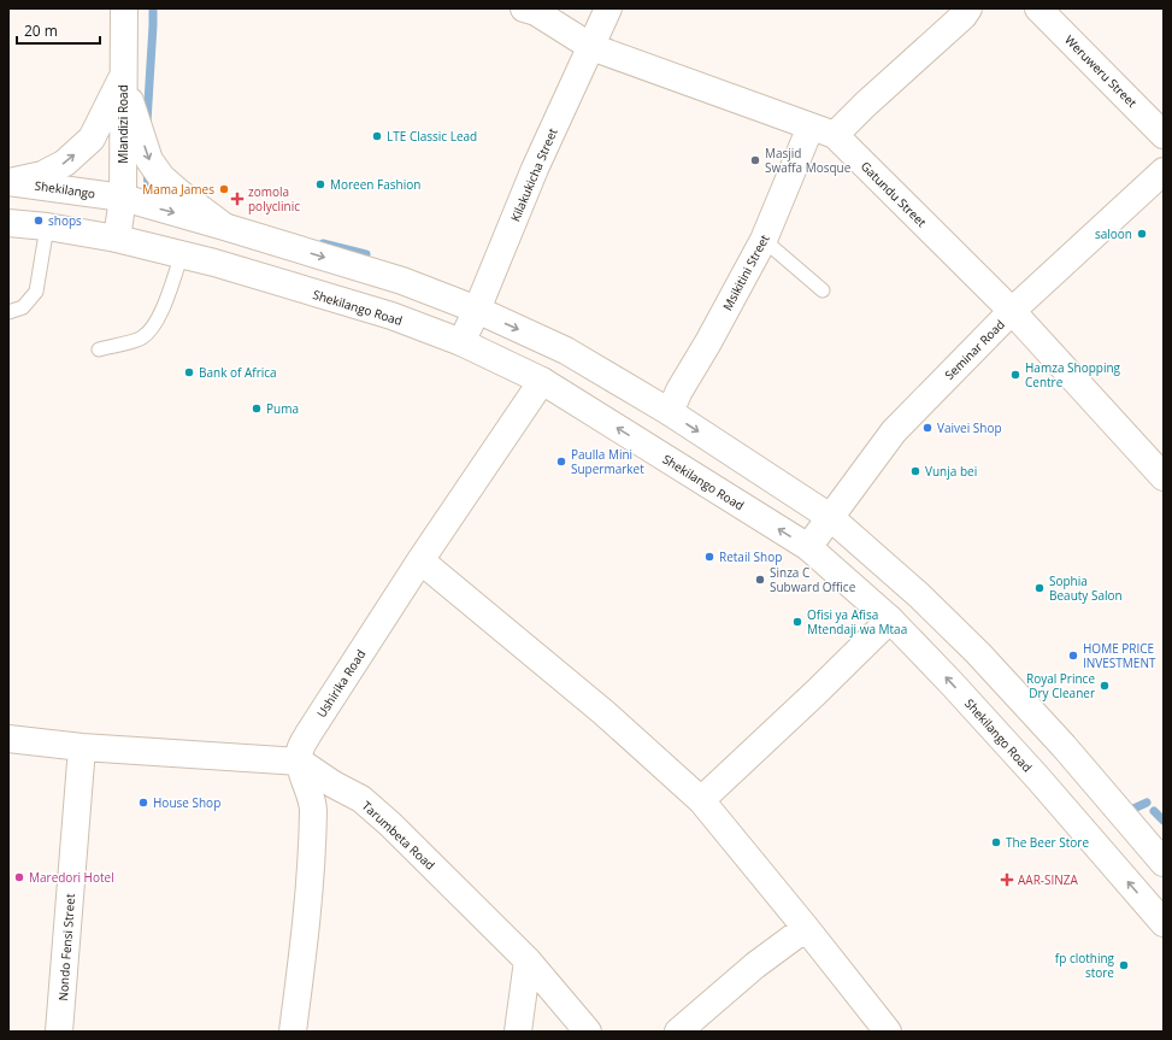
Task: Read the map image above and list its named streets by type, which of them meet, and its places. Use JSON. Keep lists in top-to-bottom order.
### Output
{
  "streets": {
    "street": [
      "Weruweru Street",
      "Mlandizi Road",
      "Kilakukicha Street",
      "Shekilango",
      "Gatundu Street",
      "Msikitini Street",
      "Shekilango Road",
      "Seminar Road",
      "Ushirika Road",
      "Tarumbeta Road",
      "Nondo Fensi Street"
    ]
  },
  "crossings": [
    ["Mlandizi Road", "Shekilango"],
    ["Mlandizi Road", "Shekilango Road"],
    ["Kilakukicha Street", "Gatundu Street"],
    ["Kilakukicha Street", "Shekilango Road"],
    ["Gatundu Street", "Msikitini Street"],
    ["Gatundu Street", "Seminar Road"],
    ["Shekilango Road", "Seminar Road"],
    ["Shekilango Road", "Ushirika Road"],
    ["Ushirika Road", "Tarumbeta Road"]
  ],
  "places": {
    "other": [
      "LTE Classic Lead",
      "Masjid Swaffa Mosque",
      "Moreen Fashion",
      "Mama James",
      "shops",
      "saloon",
      "Bank of Africa",
      "Hamza Shopping Centre",
      "Puma",
      "Vaivei Shop",
      "Paulla Mini Supermarket",
      "Vunja bei",
      "Retail Shop",
      "Sinza C Subward Office",
      "Sophia Beauty Salon",
      "Ofisi ya Afisa Mtendaji wa Mtaa",
      "HOME PRICE INVESTMENT",
      "Royal Prince Dry Cleaner",
      "House Shop",
      "The Beer Store",
      "Maredori Hotel",
      "fp clothing store"
    ],
    "health": ["zomola polyclinic", "AAR-SINZA"]
  },
  "scale_bar": "20 m"
}
